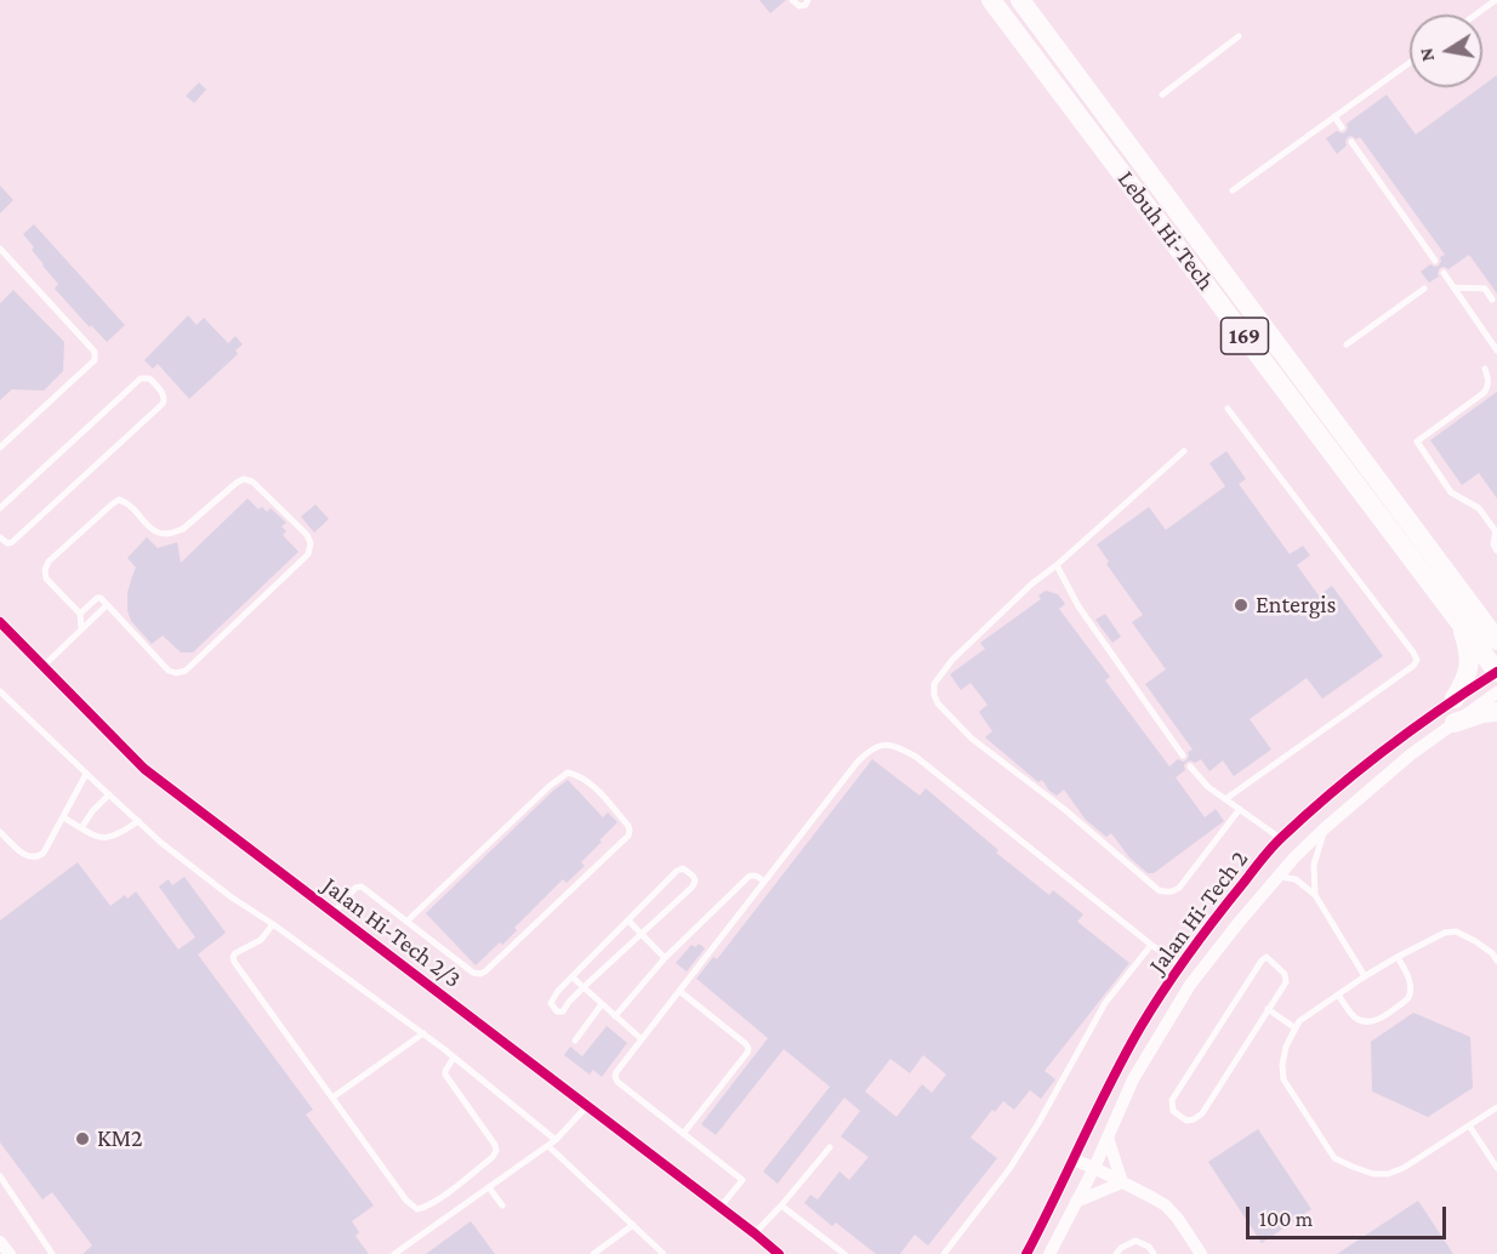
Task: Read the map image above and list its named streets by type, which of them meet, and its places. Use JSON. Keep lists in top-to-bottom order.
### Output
{
  "streets": {
    "main road": ["Lebuh Hi-Tech", "169"],
    "street": ["Jalan Hi-Tech 2", "Jalan Hi-Tech 2/3"]
  },
  "crossings": [
    ["Lebuh Hi-Tech", "Jalan Hi-Tech 2"]
  ],
  "places": ["Entergis", "KM2"],
  "scale_bar": "100 m",
  "north": "left"
}
